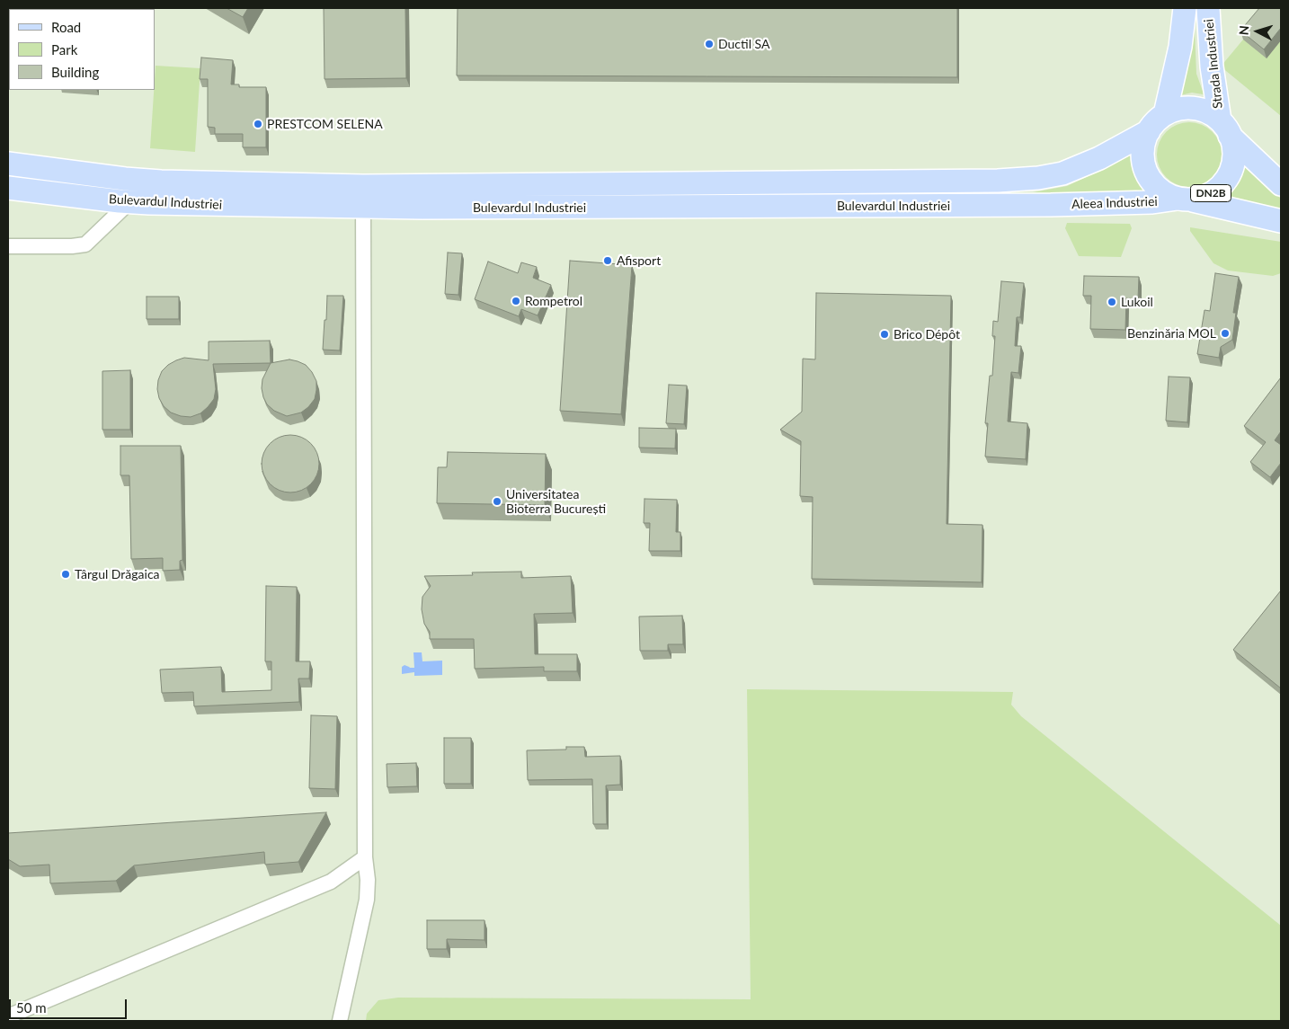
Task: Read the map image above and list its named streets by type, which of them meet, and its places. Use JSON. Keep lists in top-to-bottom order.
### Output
{
  "streets": {
    "main road": [
      "Strada Industriei",
      "DN2B",
      "Bulevardul Industriei",
      "Aleea Industriei"
    ]
  },
  "crossings": [
    ["Strada Industriei", "DN2B"],
    ["Strada Industriei", "Bulevardul Industriei"],
    ["Strada Industriei", "Aleea Industriei"],
    ["DN2B", "Bulevardul Industriei"],
    ["DN2B", "Aleea Industriei"],
    ["Bulevardul Industriei", "Aleea Industriei"]
  ],
  "places": [
    "Ductil SA",
    "PRESTCOM SELENA",
    "Afisport",
    "Rompetrol",
    "Lukoil",
    "Benzinăria MOL",
    "Brico Dépôt",
    "Universitatea Bioterra București",
    "Târgul Drăgaica"
  ],
  "legend": ["Road", "Park", "Building"],
  "scale_bar": "50 m",
  "north": "left"
}
